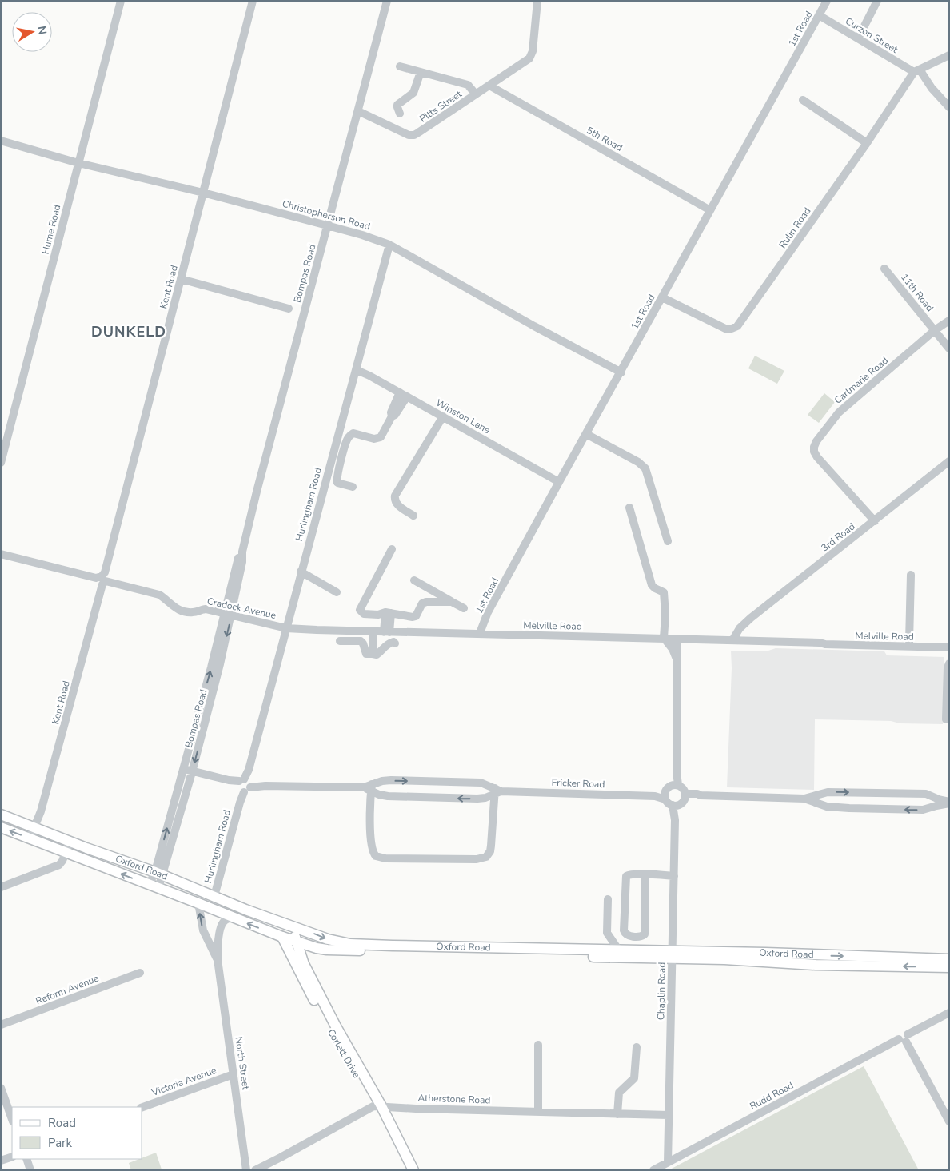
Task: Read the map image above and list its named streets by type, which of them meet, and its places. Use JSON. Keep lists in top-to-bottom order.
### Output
{
  "streets": {
    "main road": ["Oxford Road", "Corlett Drive"],
    "street": [
      "1st Road",
      "Curzon Street",
      "Pitts Street",
      "5th Road",
      "Christopherson Road",
      "Rulin Road",
      "Hume Road",
      "Bompas Road",
      "Kent Road",
      "11th Road",
      "Carlmarie Road",
      "Winston Lane",
      "Hurlingham Road",
      "3rd Road",
      "Cradock Avenue",
      "Melville Road",
      "Fricker Road",
      "Reform Avenue",
      "Chaplin Road",
      "North Street",
      "Victoria Avenue",
      "Rudd Road",
      "Atherstone Road"
    ]
  },
  "crossings": [
    ["1st Road", "Curzon Street"],
    ["1st Road", "5th Road"],
    ["1st Road", "Christopherson Road"],
    ["1st Road", "Rulin Road"],
    ["1st Road", "Winston Lane"],
    ["1st Road", "Melville Road"],
    ["Curzon Street", "Rulin Road"],
    ["Pitts Street", "5th Road"],
    ["Pitts Street", "Bompas Road"],
    ["Christopherson Road", "Hume Road"],
    ["Christopherson Road", "Bompas Road"],
    ["Christopherson Road", "Kent Road"],
    ["Christopherson Road", "Hurlingham Road"],
    ["Bompas Road", "Cradock Avenue"],
    ["Bompas Road", "Fricker Road"],
    ["Bompas Road", "Oxford Road"],
    ["Kent Road", "Cradock Avenue"],
    ["Kent Road", "Oxford Road"],
    ["11th Road", "Carlmarie Road"],
    ["Carlmarie Road", "3rd Road"],
    ["Winston Lane", "Hurlingham Road"],
    ["Hurlingham Road", "Cradock Avenue"],
    ["Hurlingham Road", "Melville Road"],
    ["Hurlingham Road", "Fricker Road"],
    ["Hurlingham Road", "Oxford Road"],
    ["3rd Road", "Melville Road"],
    ["Cradock Avenue", "Melville Road"],
    ["Fricker Road", "Chaplin Road"],
    ["Oxford Road", "Chaplin Road"],
    ["Oxford Road", "Corlett Drive"],
    ["Oxford Road", "North Street"],
    ["Chaplin Road", "Rudd Road"],
    ["Chaplin Road", "Atherstone Road"],
    ["Corlett Drive", "Atherstone Road"],
    ["North Street", "Victoria Avenue"]
  ],
  "districts": ["DUNKELD"],
  "legend": ["Road", "Park"],
  "north": "right"
}
